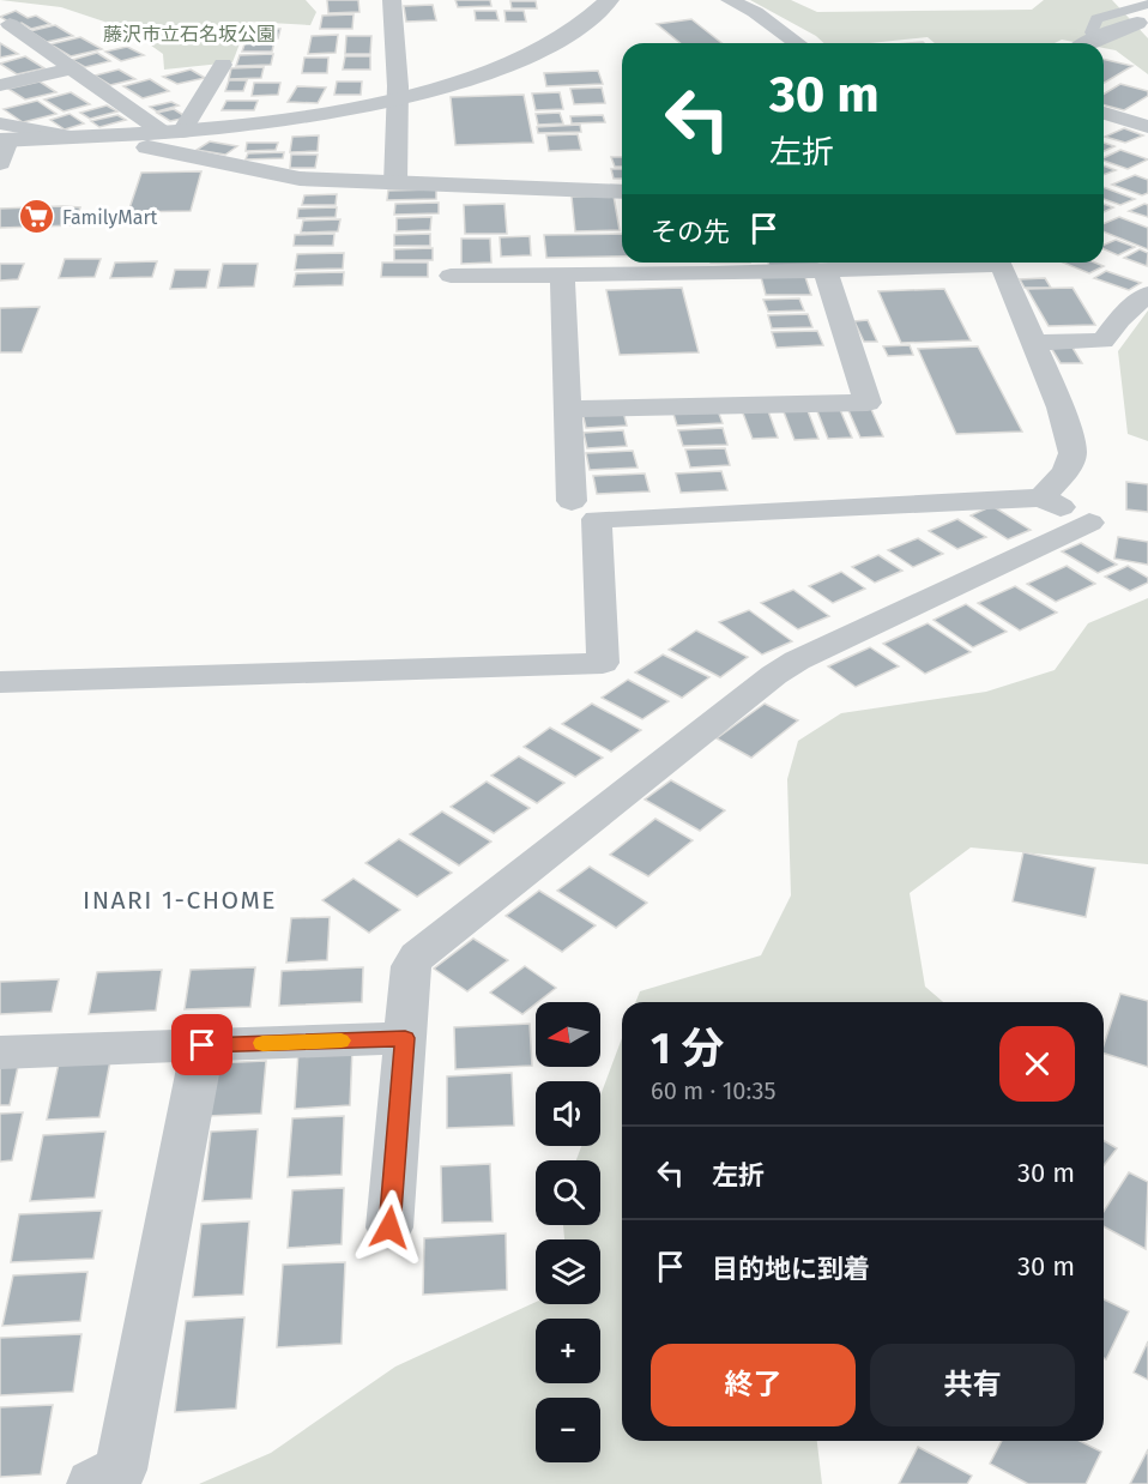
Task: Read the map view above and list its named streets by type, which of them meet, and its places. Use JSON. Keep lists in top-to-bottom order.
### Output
{
  "districts": ["INARI 1-CHOME"],
  "parks": ["藤沢市立石名坂公園"],
  "places": {
    "supermarket": ["FamilyMart"]
  },
  "north": "left",
  "page": {
    "turn": ["30 m", "左折"],
    "then": "その先",
    "map_buttons": ["+", "−"],
    "heading": ["1 分", "60 m · 10:35"],
    "list": [
      {
        "name": "左折",
        "value": "30 m"
      },
      {
        "name": "目的地に到着",
        "value": "30 m"
      }
    ],
    "buttons": ["終了", "共有"]
  }
}
